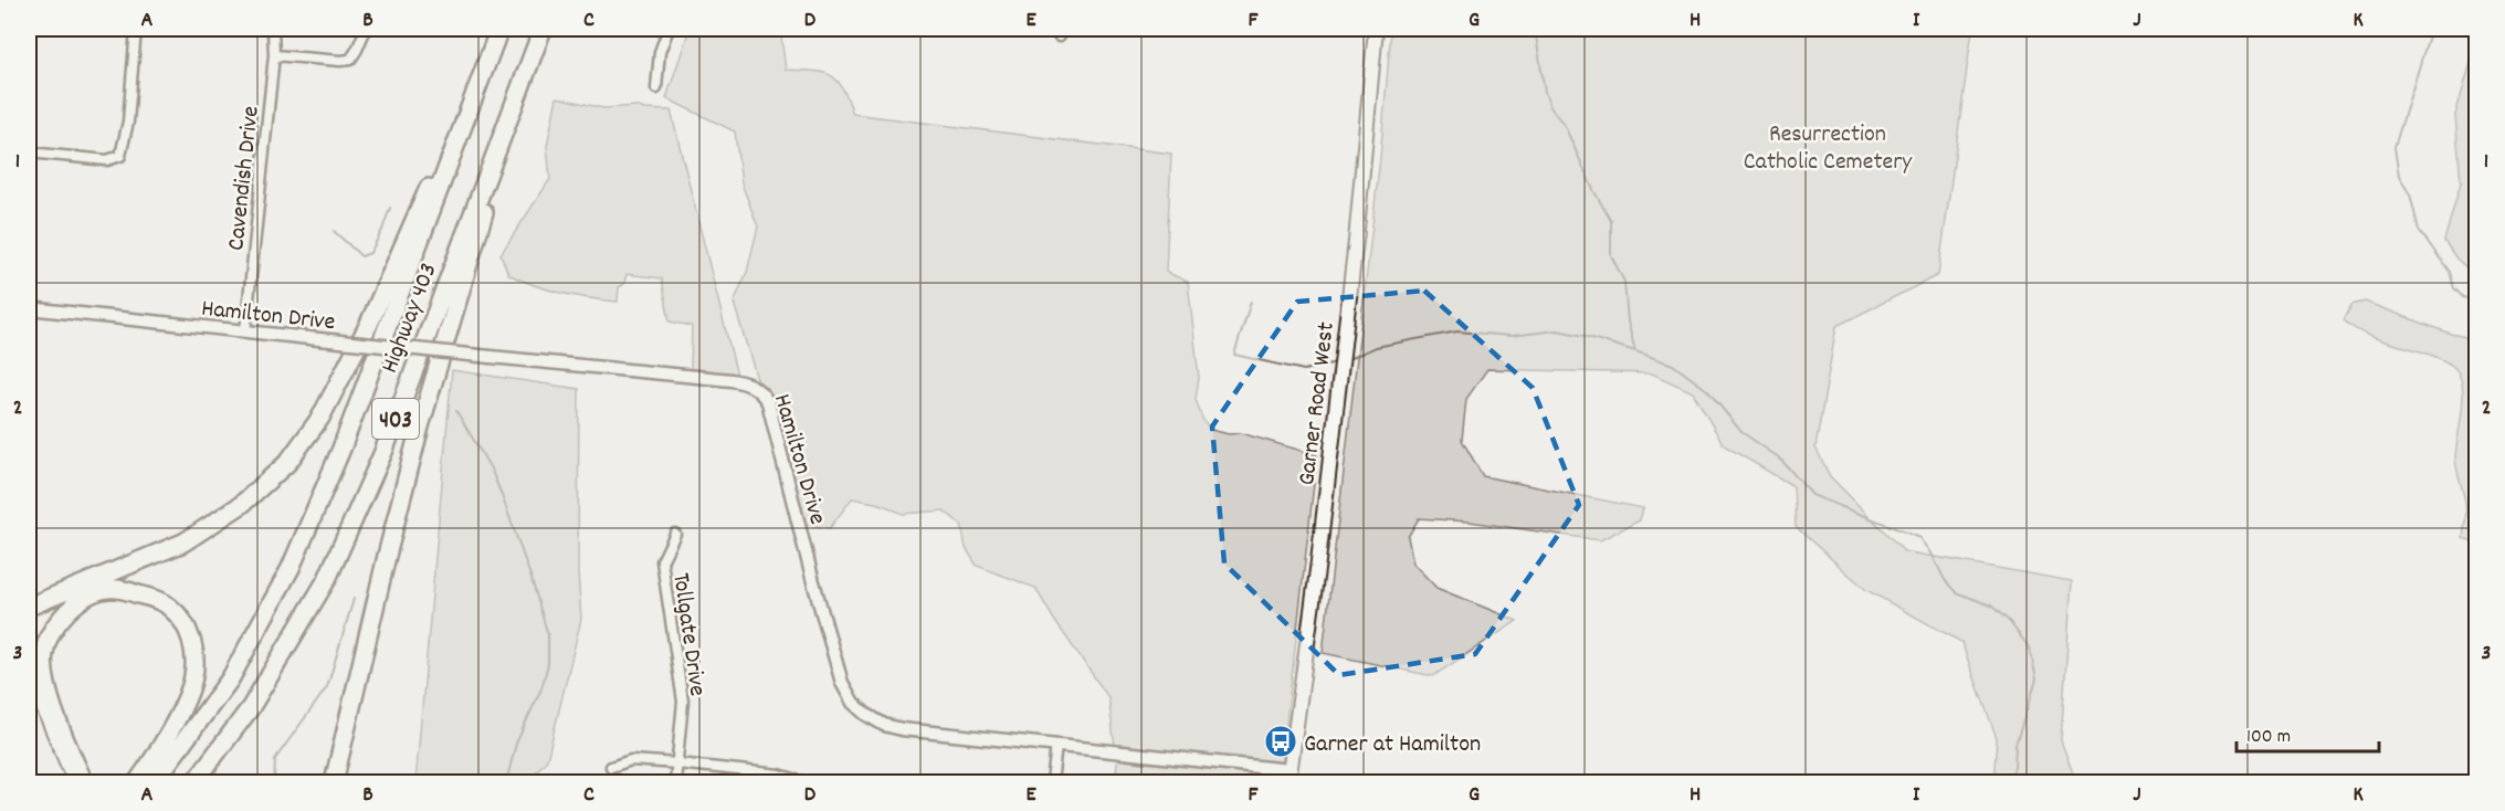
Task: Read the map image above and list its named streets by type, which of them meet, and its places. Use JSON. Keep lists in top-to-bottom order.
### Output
{
  "streets": {
    "highway": ["Highway 403", "403"],
    "main road": ["Garner Road West"],
    "street": ["Cavendish Drive", "Hamilton Drive", "Tollgate Drive"]
  },
  "crossings": [
    ["Cavendish Drive", "Hamilton Drive"],
    ["Hamilton Drive", "Garner Road West"],
    ["Highway 403", "403"]
  ],
  "parks": ["Resurrection Catholic Cemetery"],
  "places": {
    "bus stop": ["Garner at Hamilton"]
  },
  "scale_bar": "100 m",
  "grid": {
    "columns": [
      "A",
      "B",
      "C",
      "D",
      "E",
      "F",
      "G",
      "H",
      "I",
      "J",
      "K"
    ],
    "rows": ["1", "2", "3"]
  }
}
